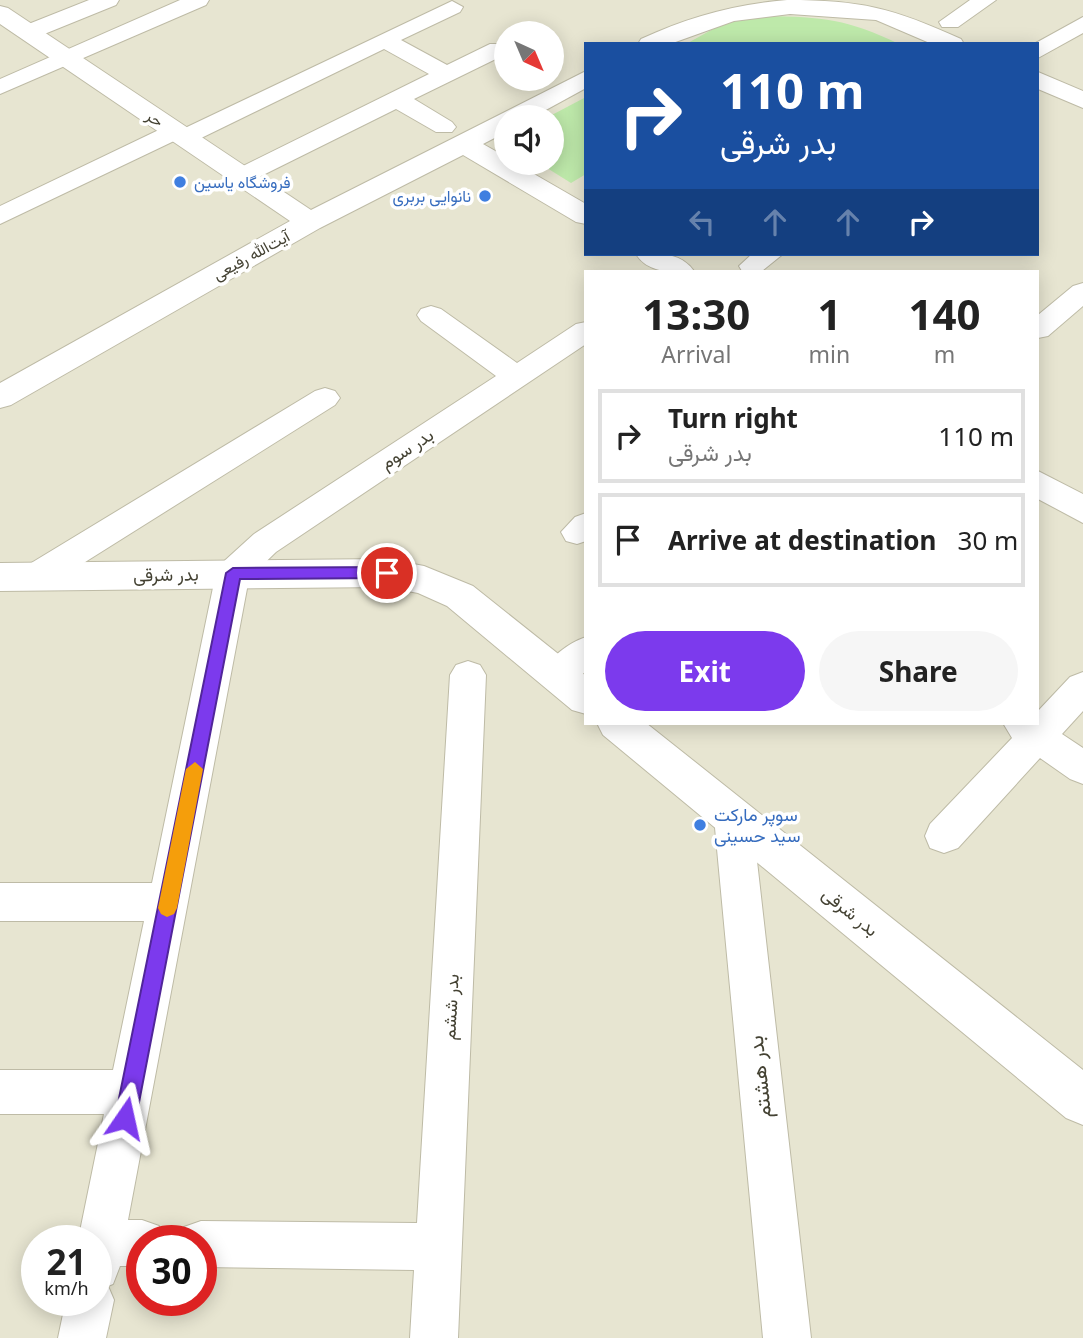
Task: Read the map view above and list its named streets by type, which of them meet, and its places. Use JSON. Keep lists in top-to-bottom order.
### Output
{
  "streets": {
    "street": [
      "حر",
      "آیت‌الله رفیعی",
      "بدر سوم",
      "بدر شرقی",
      "بدر ششم",
      "بدر هشتم"
    ]
  },
  "crossings": [
    ["حر", "آیت‌الله رفیعی"],
    ["بدر سوم", "بدر شرقی"],
    ["بدر شرقی", "بدر هشتم"]
  ],
  "places": ["فروشگاه یاسین", "نانوایی بربری", "سوپر مارکت سید حسینی"],
  "north": "bottom right",
  "page": {
    "turn": ["110 m", "بدر شرقی"],
    "eta": [
      "13:30",
      "Arrival",
      "1",
      "min",
      "140",
      "m"
    ],
    "list": [
      {
        "name": "Turn right",
        "note": "بدر شرقی",
        "value": "110 m"
      },
      {
        "name": "Arrive at destination",
        "value": "30 m"
      }
    ],
    "buttons": ["Exit", "Share"],
    "speed": "21 km/h",
    "limit": "30"
  }
}
